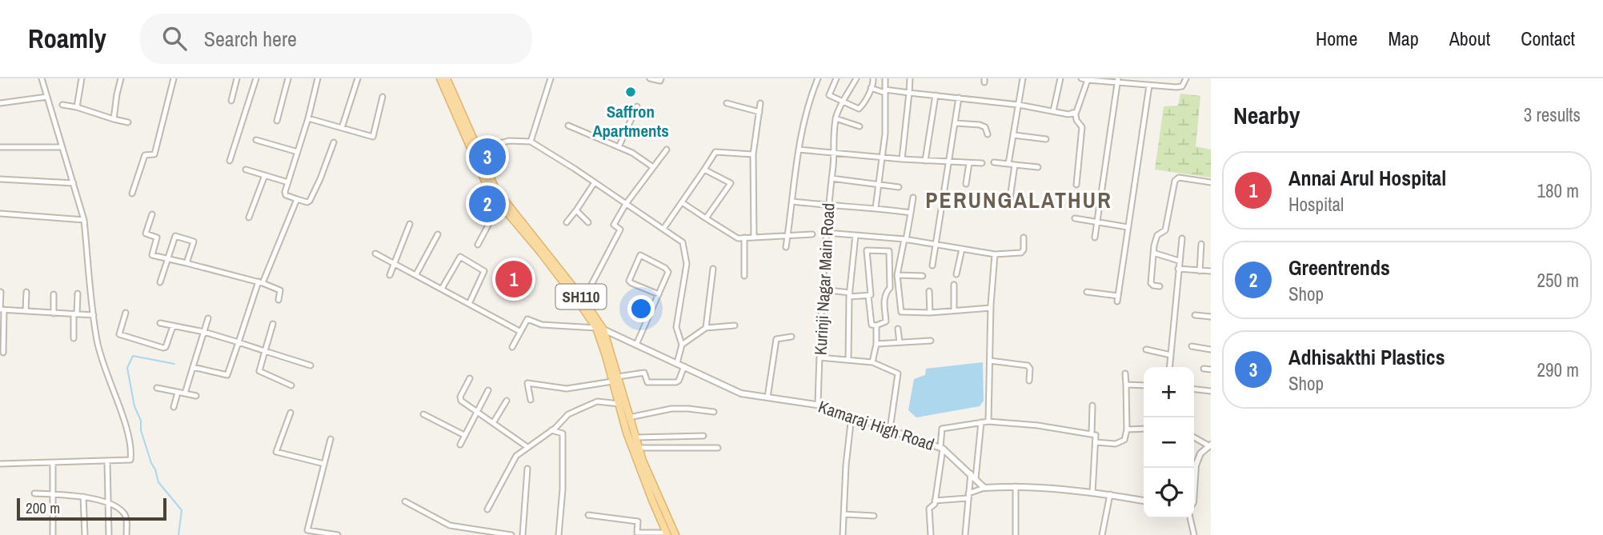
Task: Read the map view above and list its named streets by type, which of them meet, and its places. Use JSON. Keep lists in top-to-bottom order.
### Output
{
  "streets": {
    "main road": ["SH110"],
    "street": ["Kurinji Nagar Main Road", "Kamaraj High Road"]
  },
  "crossings": [
    ["Kurinji Nagar Main Road", "Kamaraj High Road"],
    ["SH110", "Kamaraj High Road"]
  ],
  "districts": ["PERUNGALATHUR"],
  "places": ["Saffron Apartments"],
  "scale_bar": "200 m",
  "page": {
    "header": "Roamly",
    "search": "Search here",
    "nav": [
      "Home",
      "Map",
      "About",
      "Contact"
    ],
    "heading": ["Nearby", "3 results"],
    "pins": ["3", "2", "1"],
    "list": [
      {
        "mark": "1",
        "name": "Annai Arul Hospital",
        "note": "Hospital",
        "value": "180 m"
      },
      {
        "mark": "2",
        "name": "Greentrends",
        "note": "Shop",
        "value": "250 m"
      },
      {
        "mark": "3",
        "name": "Adhisakthi Plastics",
        "note": "Shop",
        "value": "290 m"
      }
    ],
    "map_buttons": ["+", "−"],
    "scale": "200 m"
  }
}
